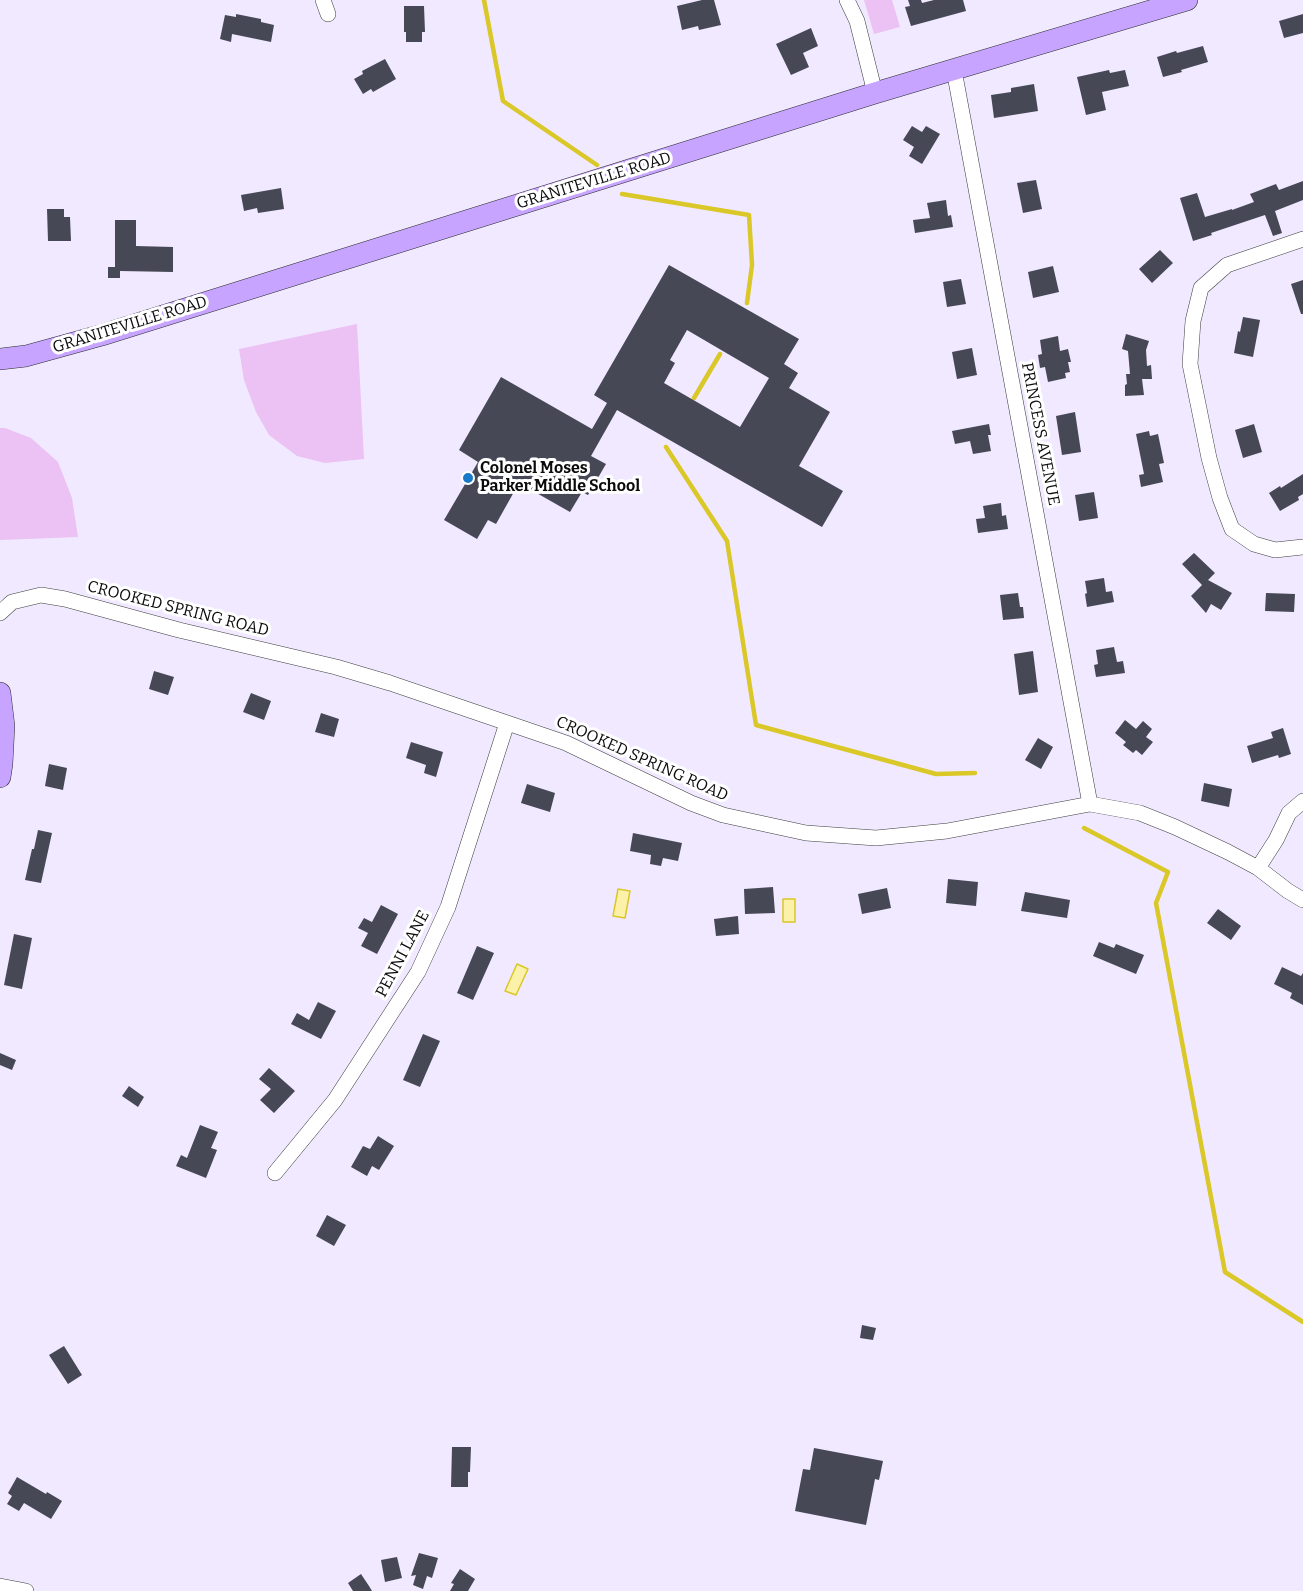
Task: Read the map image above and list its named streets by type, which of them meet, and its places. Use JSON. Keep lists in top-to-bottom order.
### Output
{
  "streets": {
    "main road": ["GRANITEVILLE ROAD"],
    "street": ["PRINCESS AVENUE", "CROOKED SPRING ROAD", "PENNI LANE"]
  },
  "crossings": [
    ["GRANITEVILLE ROAD", "PRINCESS AVENUE"],
    ["PRINCESS AVENUE", "CROOKED SPRING ROAD"],
    ["CROOKED SPRING ROAD", "PENNI LANE"]
  ],
  "places": ["Colonel Moses Parker Middle School"]
}
